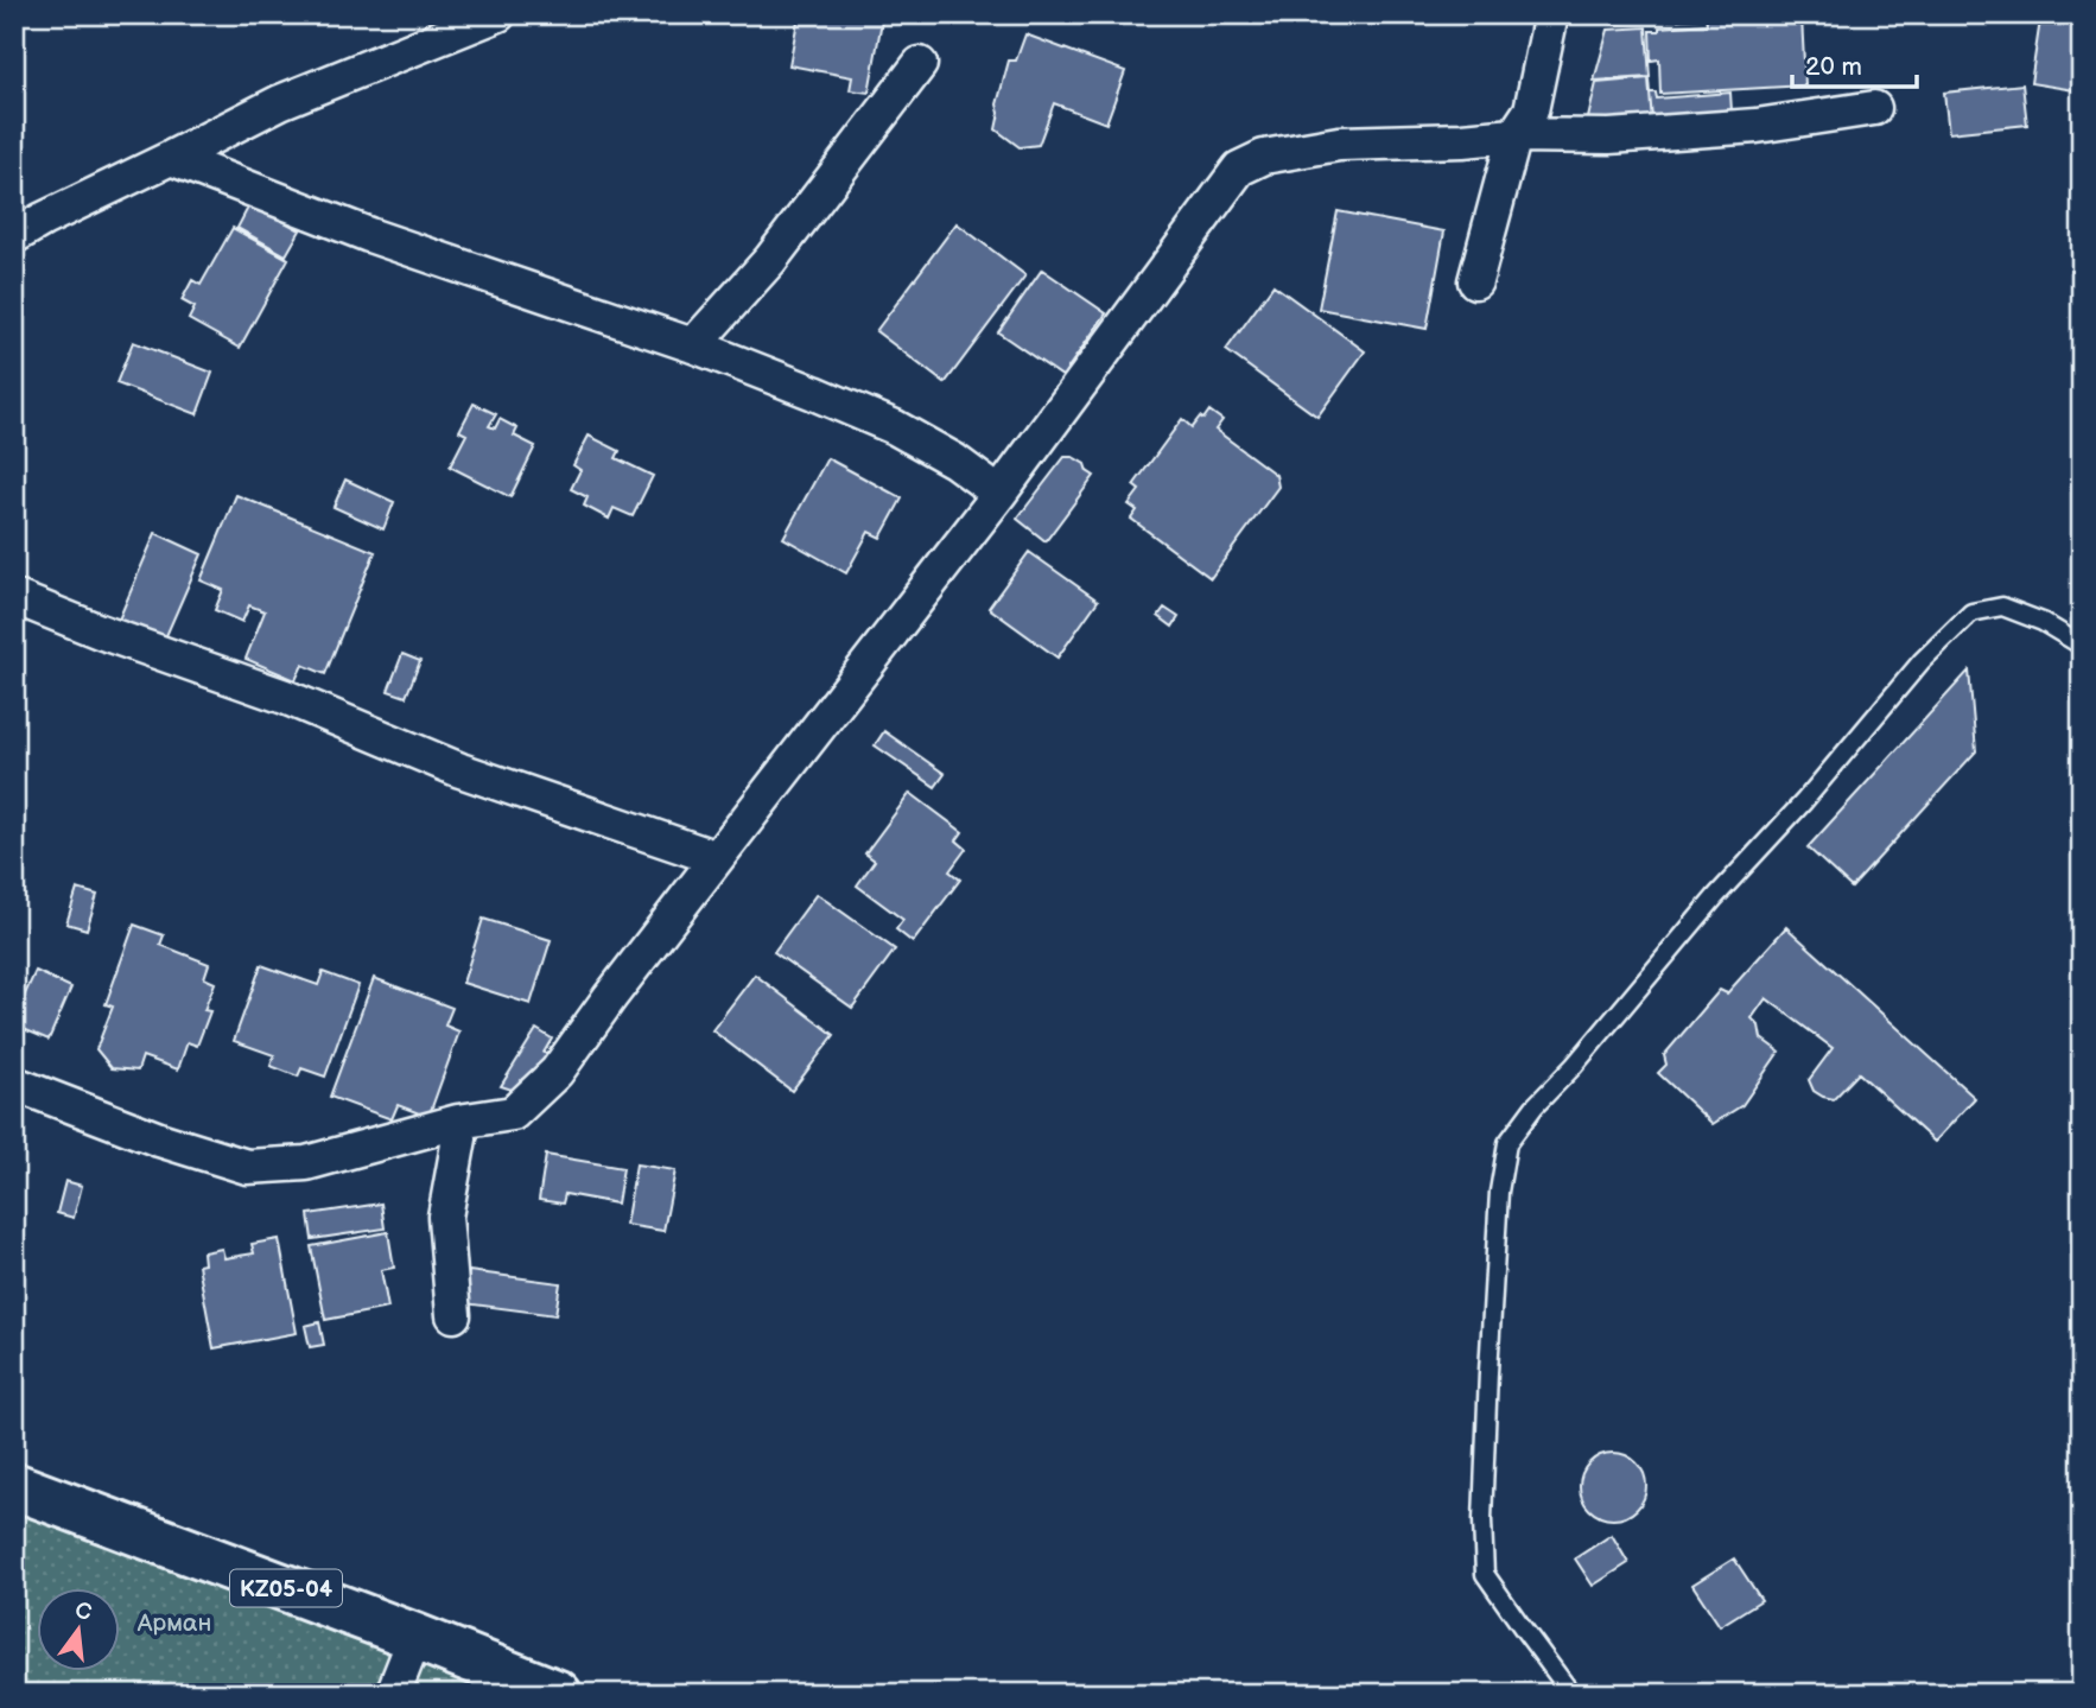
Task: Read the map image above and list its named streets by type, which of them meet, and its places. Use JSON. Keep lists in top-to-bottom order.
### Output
{
  "streets": {
    "main road": ["KZ05-04"]
  },
  "parks": ["Арман"],
  "scale_bar": "20 m",
  "north": "top"
}
